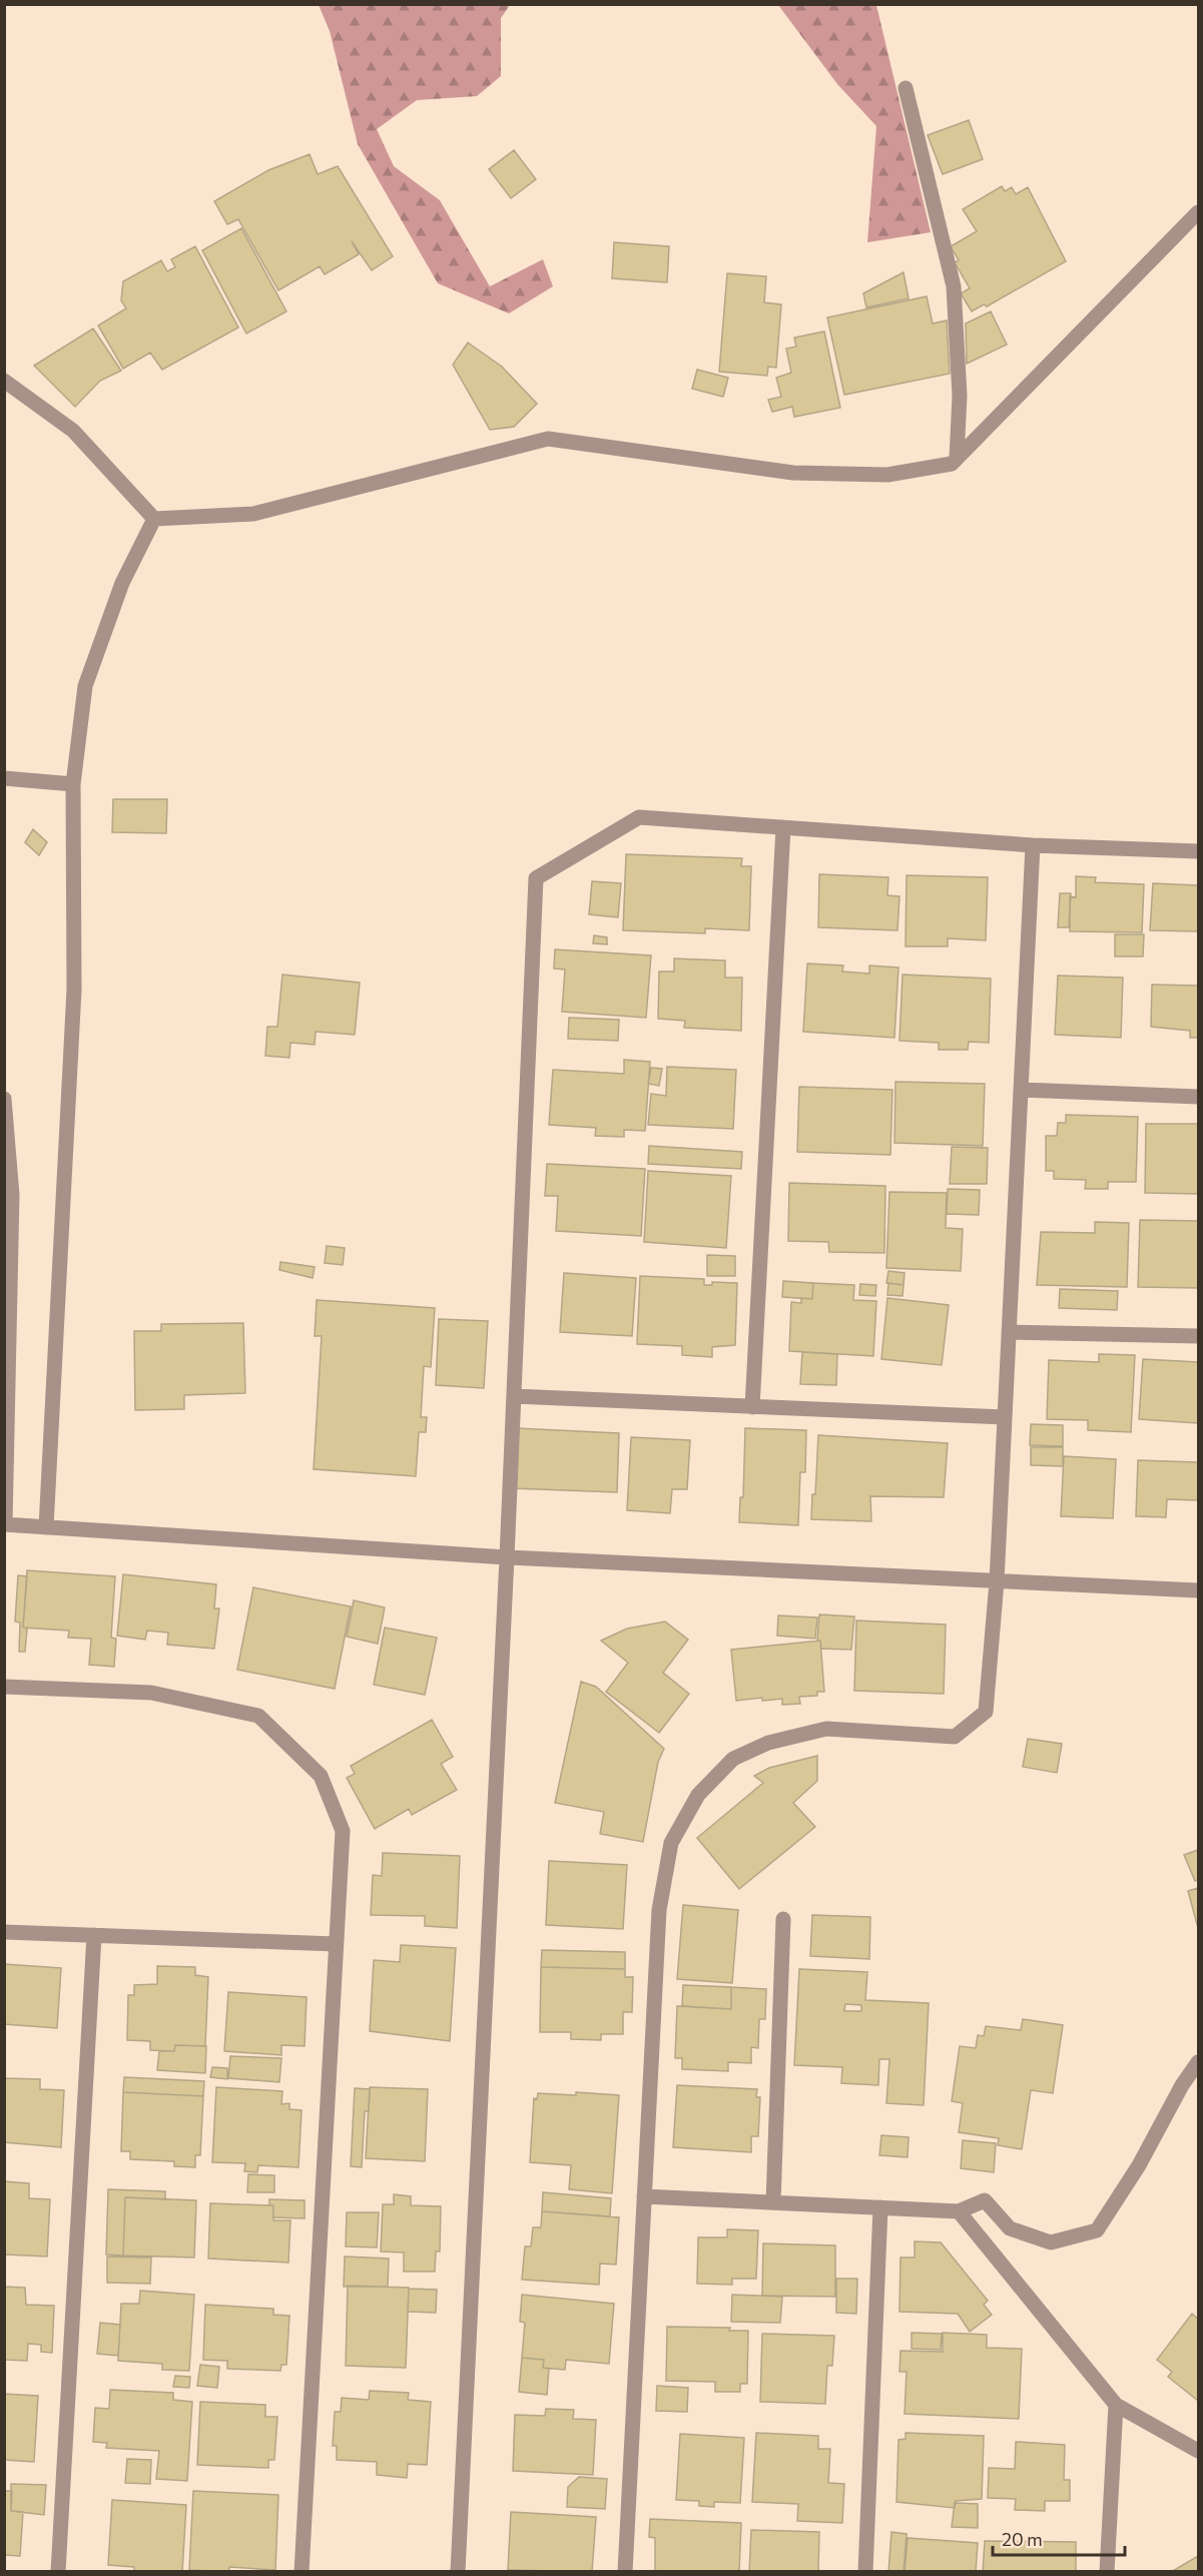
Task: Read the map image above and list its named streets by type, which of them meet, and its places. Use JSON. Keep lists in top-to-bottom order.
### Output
{
  "scale_bar": "20 m"
}
